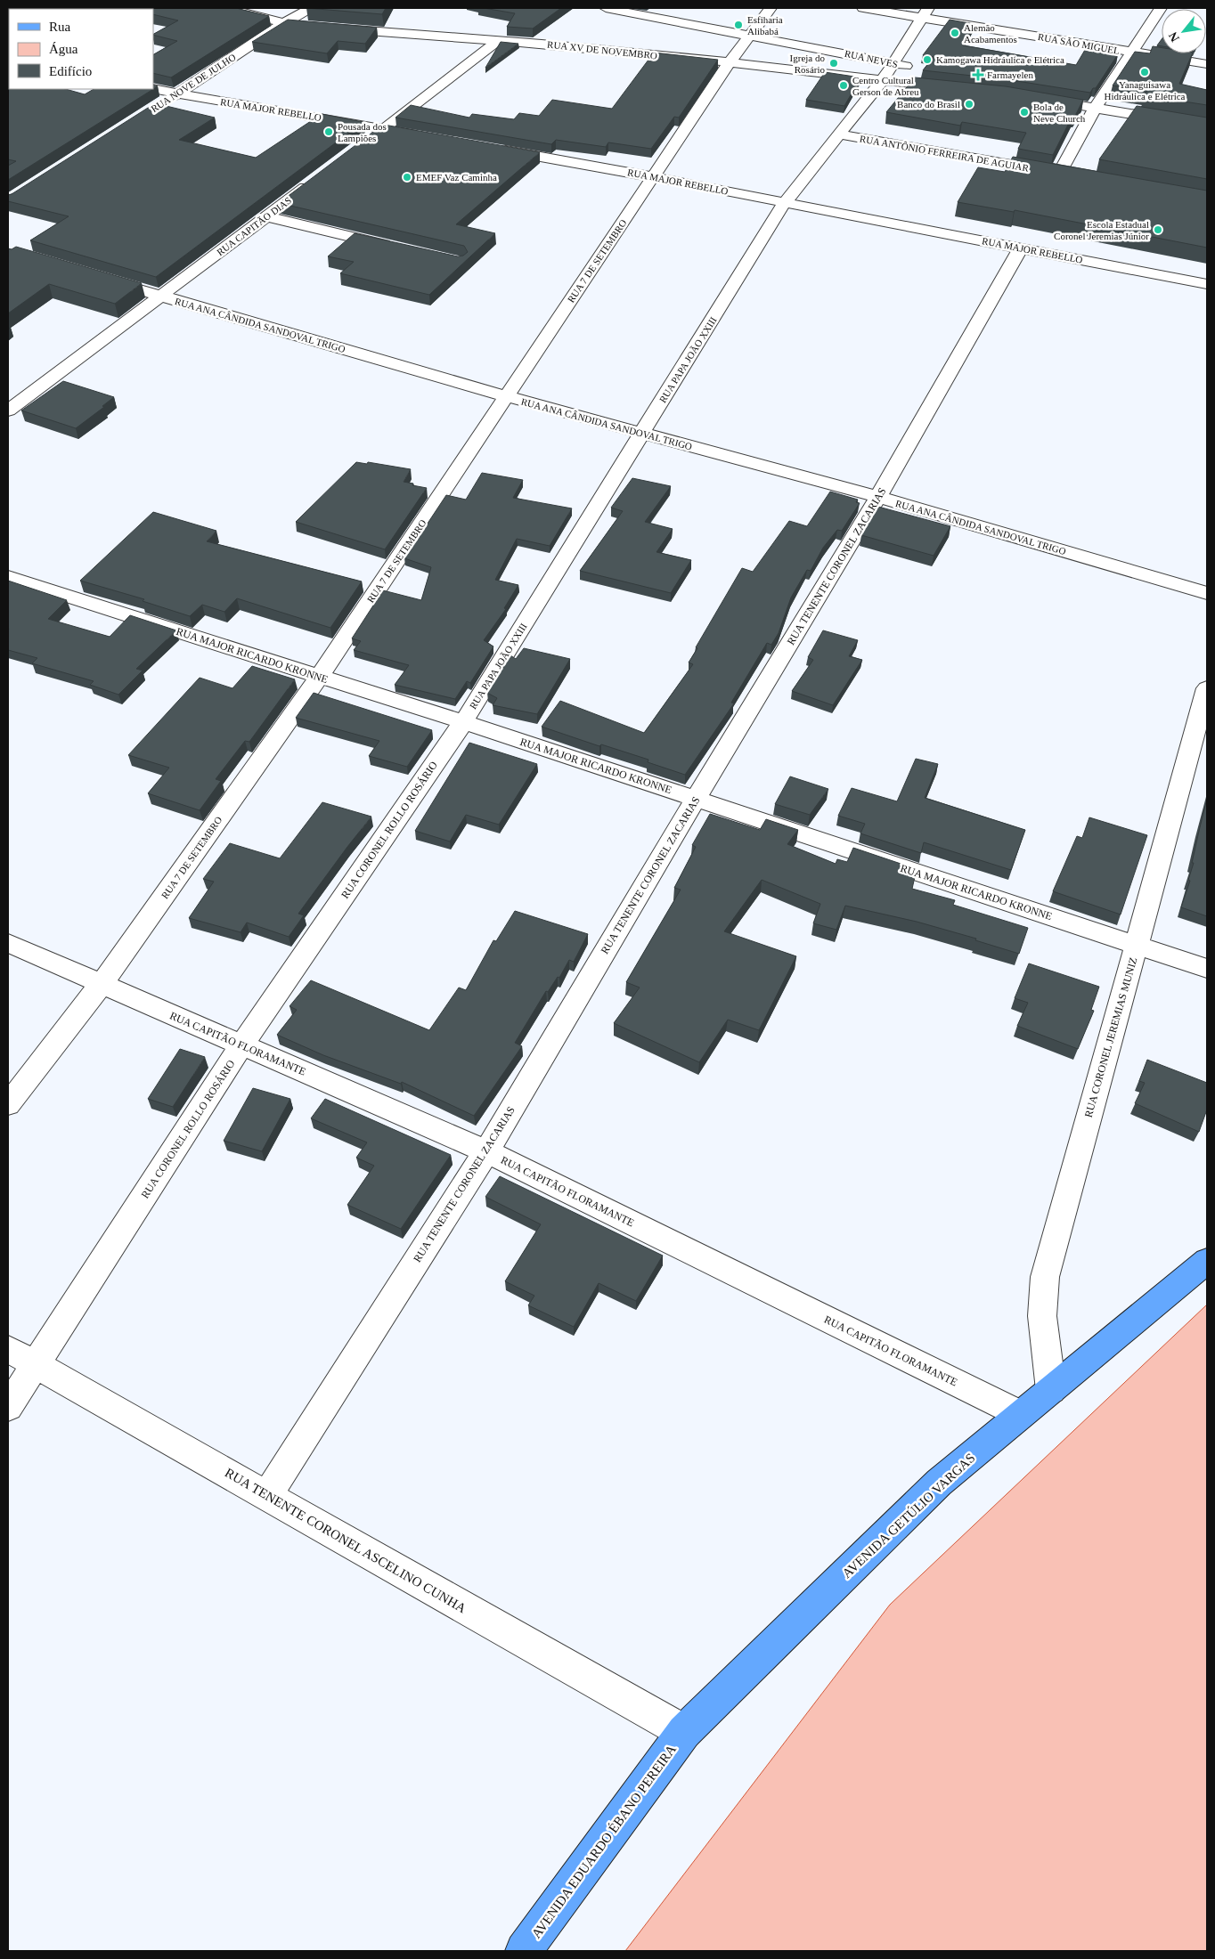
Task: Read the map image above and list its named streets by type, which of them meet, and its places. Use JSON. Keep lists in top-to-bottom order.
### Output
{
  "streets": {
    "main road": ["AVENIDA GETÚLIO VARGAS", "AVENIDA EDUARDO ÉBANO PEREIRA"],
    "street": [
      "RUA SÃO MIGUEL",
      "RUA XV DE NOVEMBRO",
      "RUA NEVES",
      "RUA NOVE DE JULHO",
      "RUA MAJOR REBELLO",
      "RUA ANTÔNIO FERREIRA DE AGUIAR",
      "RUA CAPITÃO DIAS",
      "RUA 7 DE SETEMBRO",
      "RUA ANA CÂNDIDA SANDOVAL TRIGO",
      "RUA PAPA JOÃO XXIII",
      "RUA TENENTE CORONEL ZACARIAS",
      "RUA MAJOR RICARDO KRONNE",
      "RUA CORONEL ROLLO ROSÁRIO",
      "RUA CORONEL JEREMIAS MUNIZ",
      "RUA CAPITÃO FLORAMANTE",
      "RUA TENENTE CORONEL ASCELINO CUNHA"
    ]
  },
  "crossings": [
    ["RUA SÃO MIGUEL", "RUA PAPA JOÃO XXIII"],
    ["RUA XV DE NOVEMBRO", "RUA NOVE DE JULHO"],
    ["RUA XV DE NOVEMBRO", "RUA 7 DE SETEMBRO"],
    ["RUA XV DE NOVEMBRO", "RUA PAPA JOÃO XXIII"],
    ["RUA NEVES", "RUA 7 DE SETEMBRO"],
    ["RUA NEVES", "RUA PAPA JOÃO XXIII"],
    ["RUA NOVE DE JULHO", "RUA MAJOR REBELLO"],
    ["RUA MAJOR REBELLO", "RUA 7 DE SETEMBRO"],
    ["RUA MAJOR REBELLO", "RUA PAPA JOÃO XXIII"],
    ["RUA MAJOR REBELLO", "RUA TENENTE CORONEL ZACARIAS"],
    ["RUA ANTÔNIO FERREIRA DE AGUIAR", "RUA PAPA JOÃO XXIII"],
    ["RUA CAPITÃO DIAS", "RUA ANA CÂNDIDA SANDOVAL TRIGO"],
    ["RUA 7 DE SETEMBRO", "RUA ANA CÂNDIDA SANDOVAL TRIGO"],
    ["RUA 7 DE SETEMBRO", "RUA MAJOR RICARDO KRONNE"],
    ["RUA 7 DE SETEMBRO", "RUA CAPITÃO FLORAMANTE"],
    ["RUA ANA CÂNDIDA SANDOVAL TRIGO", "RUA PAPA JOÃO XXIII"],
    ["RUA ANA CÂNDIDA SANDOVAL TRIGO", "RUA TENENTE CORONEL ZACARIAS"],
    ["RUA PAPA JOÃO XXIII", "RUA MAJOR RICARDO KRONNE"],
    ["RUA PAPA JOÃO XXIII", "RUA CORONEL ROLLO ROSÁRIO"],
    ["RUA TENENTE CORONEL ZACARIAS", "RUA MAJOR RICARDO KRONNE"],
    ["RUA TENENTE CORONEL ZACARIAS", "RUA CAPITÃO FLORAMANTE"],
    ["RUA TENENTE CORONEL ZACARIAS", "RUA TENENTE CORONEL ASCELINO CUNHA"],
    ["RUA MAJOR RICARDO KRONNE", "RUA CORONEL ROLLO ROSÁRIO"],
    ["RUA MAJOR RICARDO KRONNE", "RUA CORONEL JEREMIAS MUNIZ"],
    ["RUA CORONEL ROLLO ROSÁRIO", "RUA CAPITÃO FLORAMANTE"],
    ["RUA CORONEL ROLLO ROSÁRIO", "RUA TENENTE CORONEL ASCELINO CUNHA"],
    ["RUA CORONEL JEREMIAS MUNIZ", "AVENIDA GETÚLIO VARGAS"],
    ["RUA CAPITÃO FLORAMANTE", "AVENIDA GETÚLIO VARGAS"],
    ["AVENIDA GETÚLIO VARGAS", "RUA TENENTE CORONEL ASCELINO CUNHA"],
    ["AVENIDA GETÚLIO VARGAS", "AVENIDA EDUARDO ÉBANO PEREIRA"],
    ["RUA TENENTE CORONEL ASCELINO CUNHA", "AVENIDA EDUARDO ÉBANO PEREIRA"]
  ],
  "places": {
    "other": [
      "Esfiharia Alibabá",
      "Alemão Acabamentos",
      "Kamogawa Hidráulica e Elétrica",
      "Igreja do Rosário",
      "Yanaguisawa Hidráulica e Elétrica",
      "Centro Cultural Gerson de Abreu",
      "Banco do Brasil",
      "Bola de Neve Church",
      "Pousada dos Lampiões",
      "EMEF Vaz Caminha",
      "Escola Estadual Coronel Jeremias Júnior"
    ],
    "health": ["Farmayelen"]
  },
  "legend": ["Rua", "Água", "Edifício"],
  "north": "bottom left"
}
